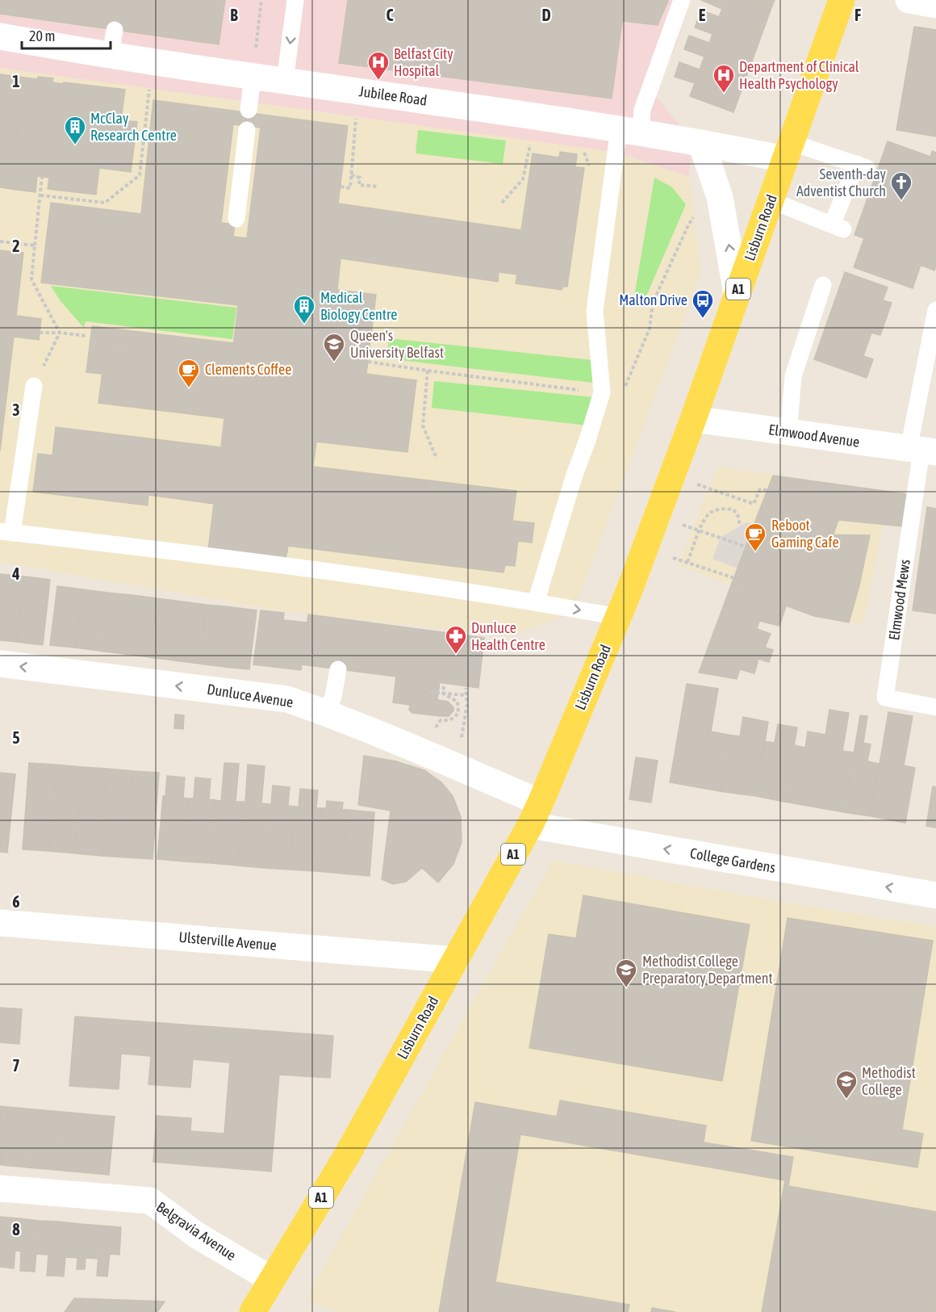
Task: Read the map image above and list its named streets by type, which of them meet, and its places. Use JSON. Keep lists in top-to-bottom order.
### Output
{
  "streets": {
    "main road": ["Lisburn Road", "A1"],
    "street": [
      "Jubilee Road",
      "Elmwood Avenue",
      "Dunluce Avenue",
      "College Gardens",
      "Ulsterville Avenue",
      "Belgravia Avenue"
    ],
    "lane": ["Elmwood Mews"]
  },
  "crossings": [
    ["Jubilee Road", "Lisburn Road"],
    ["Lisburn Road", "Elmwood Avenue"],
    ["Lisburn Road", "Dunluce Avenue"],
    ["Lisburn Road", "College Gardens"],
    ["Lisburn Road", "Ulsterville Avenue"],
    ["Lisburn Road", "Belgravia Avenue"],
    ["Elmwood Avenue", "Elmwood Mews"],
    ["Dunluce Avenue", "College Gardens"]
  ],
  "one_way": ["Dunluce Avenue", "College Gardens"],
  "places": {
    "hospital": ["Belfast City Hospital", "Department of Clinical Health Psychology"],
    "building": ["McClay Research Centre", "Medical Biology Centre"],
    "church": ["Seventh-day Adventist Church"],
    "bus stop": ["Malton Drive"],
    "school or university": ["Queen's University Belfast", "Methodist College Preparatory Department", "Methodist College"],
    "cafe": ["Clements Coffee", "Reboot Gaming Cafe"],
    "pharmacy": ["Dunluce Health Centre"]
  },
  "scale_bar": "20 m",
  "grid": {
    "columns": [
      "B",
      "C",
      "D",
      "E",
      "F"
    ],
    "rows": [
      "1",
      "2",
      "3",
      "4",
      "5",
      "6",
      "7",
      "8"
    ]
  }
}
